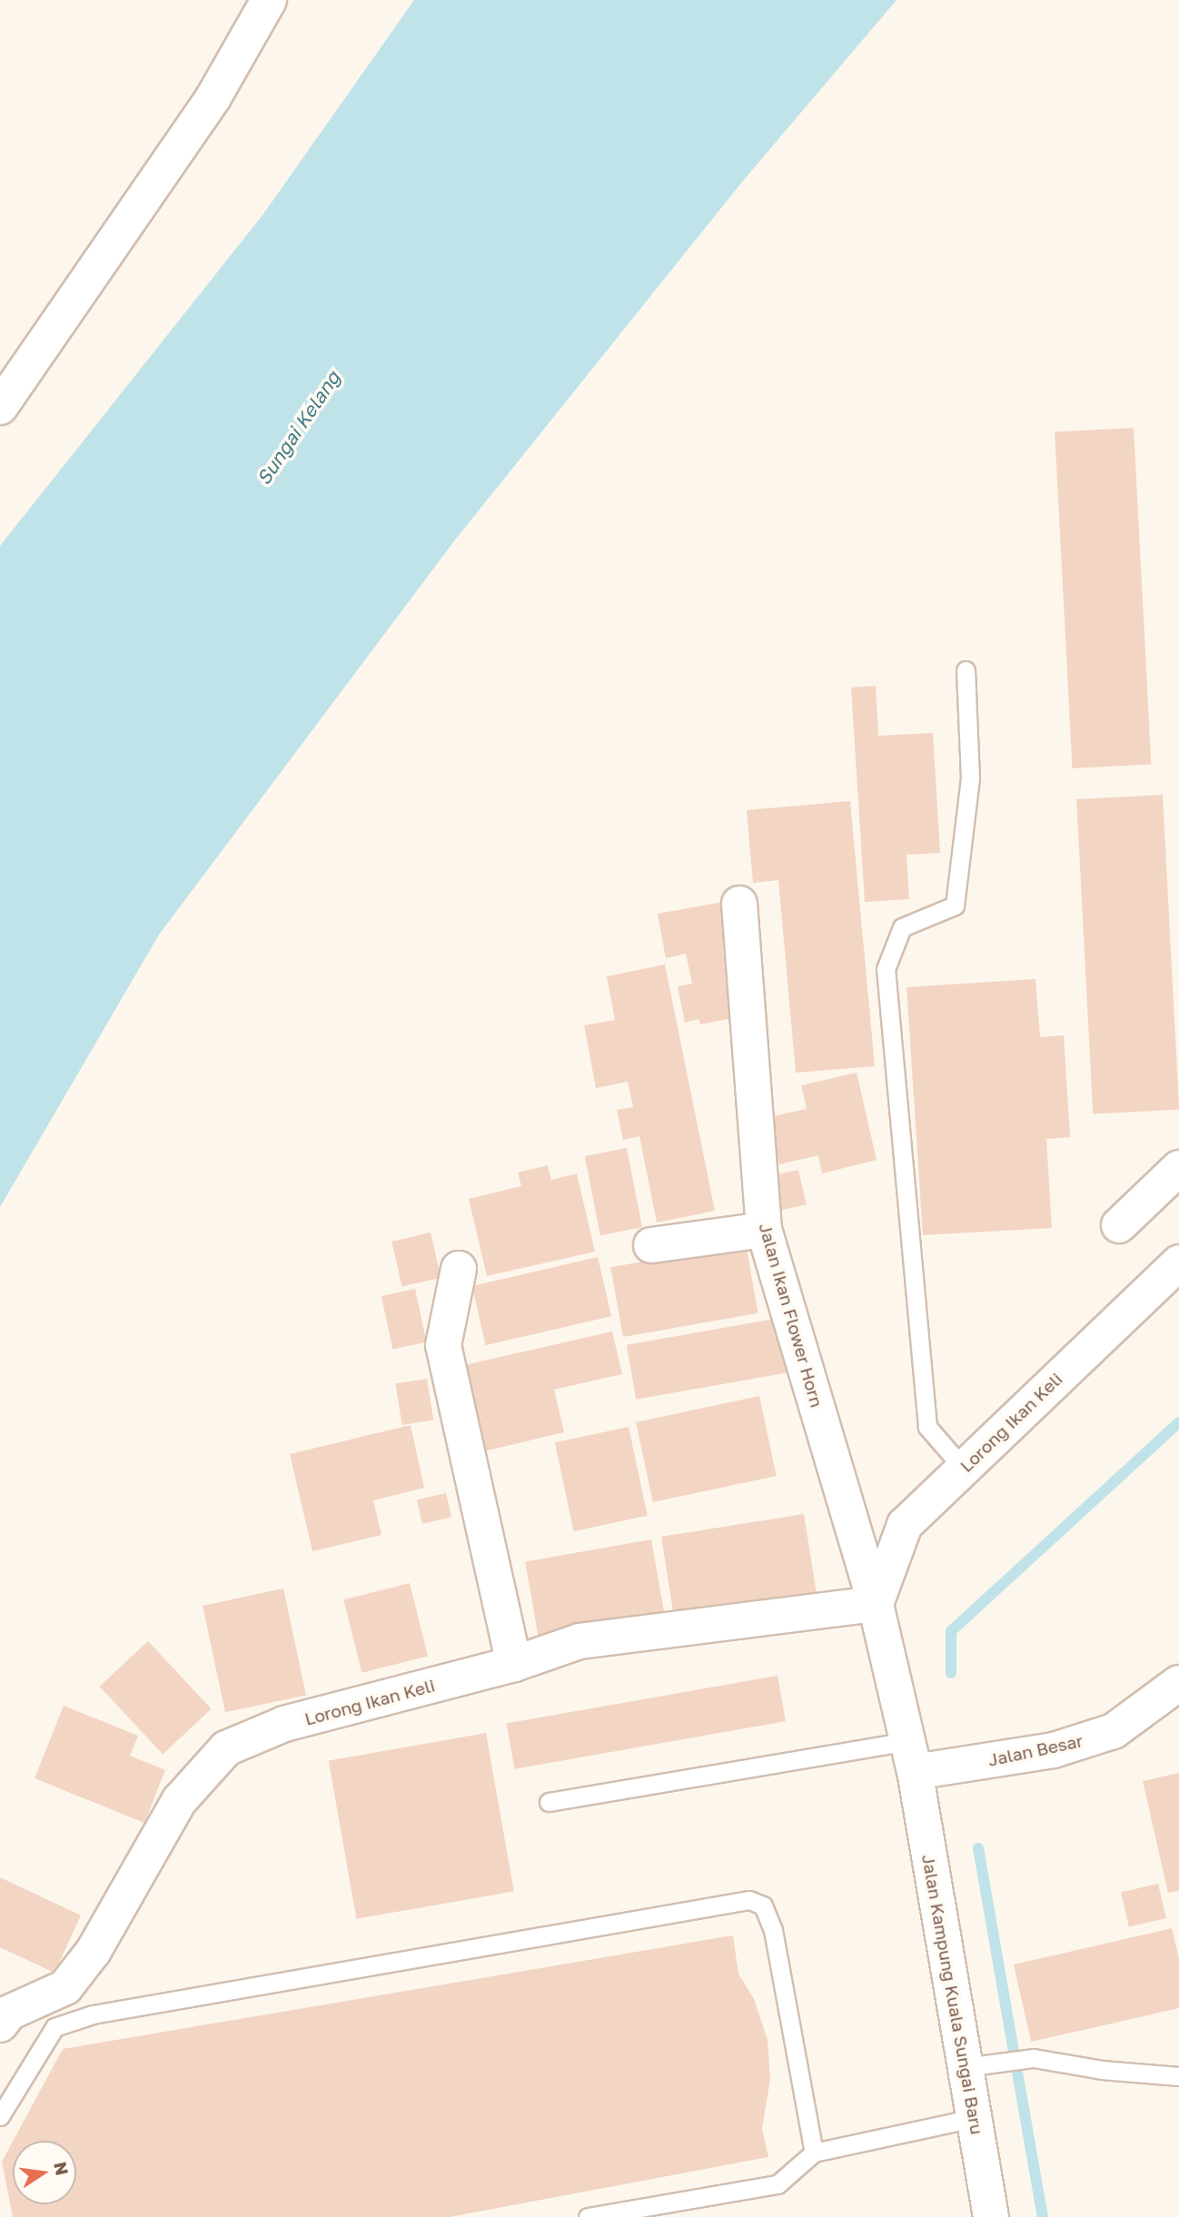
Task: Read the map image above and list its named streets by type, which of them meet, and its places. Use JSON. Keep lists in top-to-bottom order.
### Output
{
  "streets": {
    "street": [
      "Jalan Ikan Flower Horn",
      "Lorong Ikan Keli",
      "Jalan Besar",
      "Jalan Kampung Kuala Sungai Baru"
    ]
  },
  "crossings": [
    ["Jalan Ikan Flower Horn", "Lorong Ikan Keli"],
    ["Jalan Besar", "Jalan Kampung Kuala Sungai Baru"]
  ],
  "water": ["Sungai Kelang"],
  "north": "right"
}
